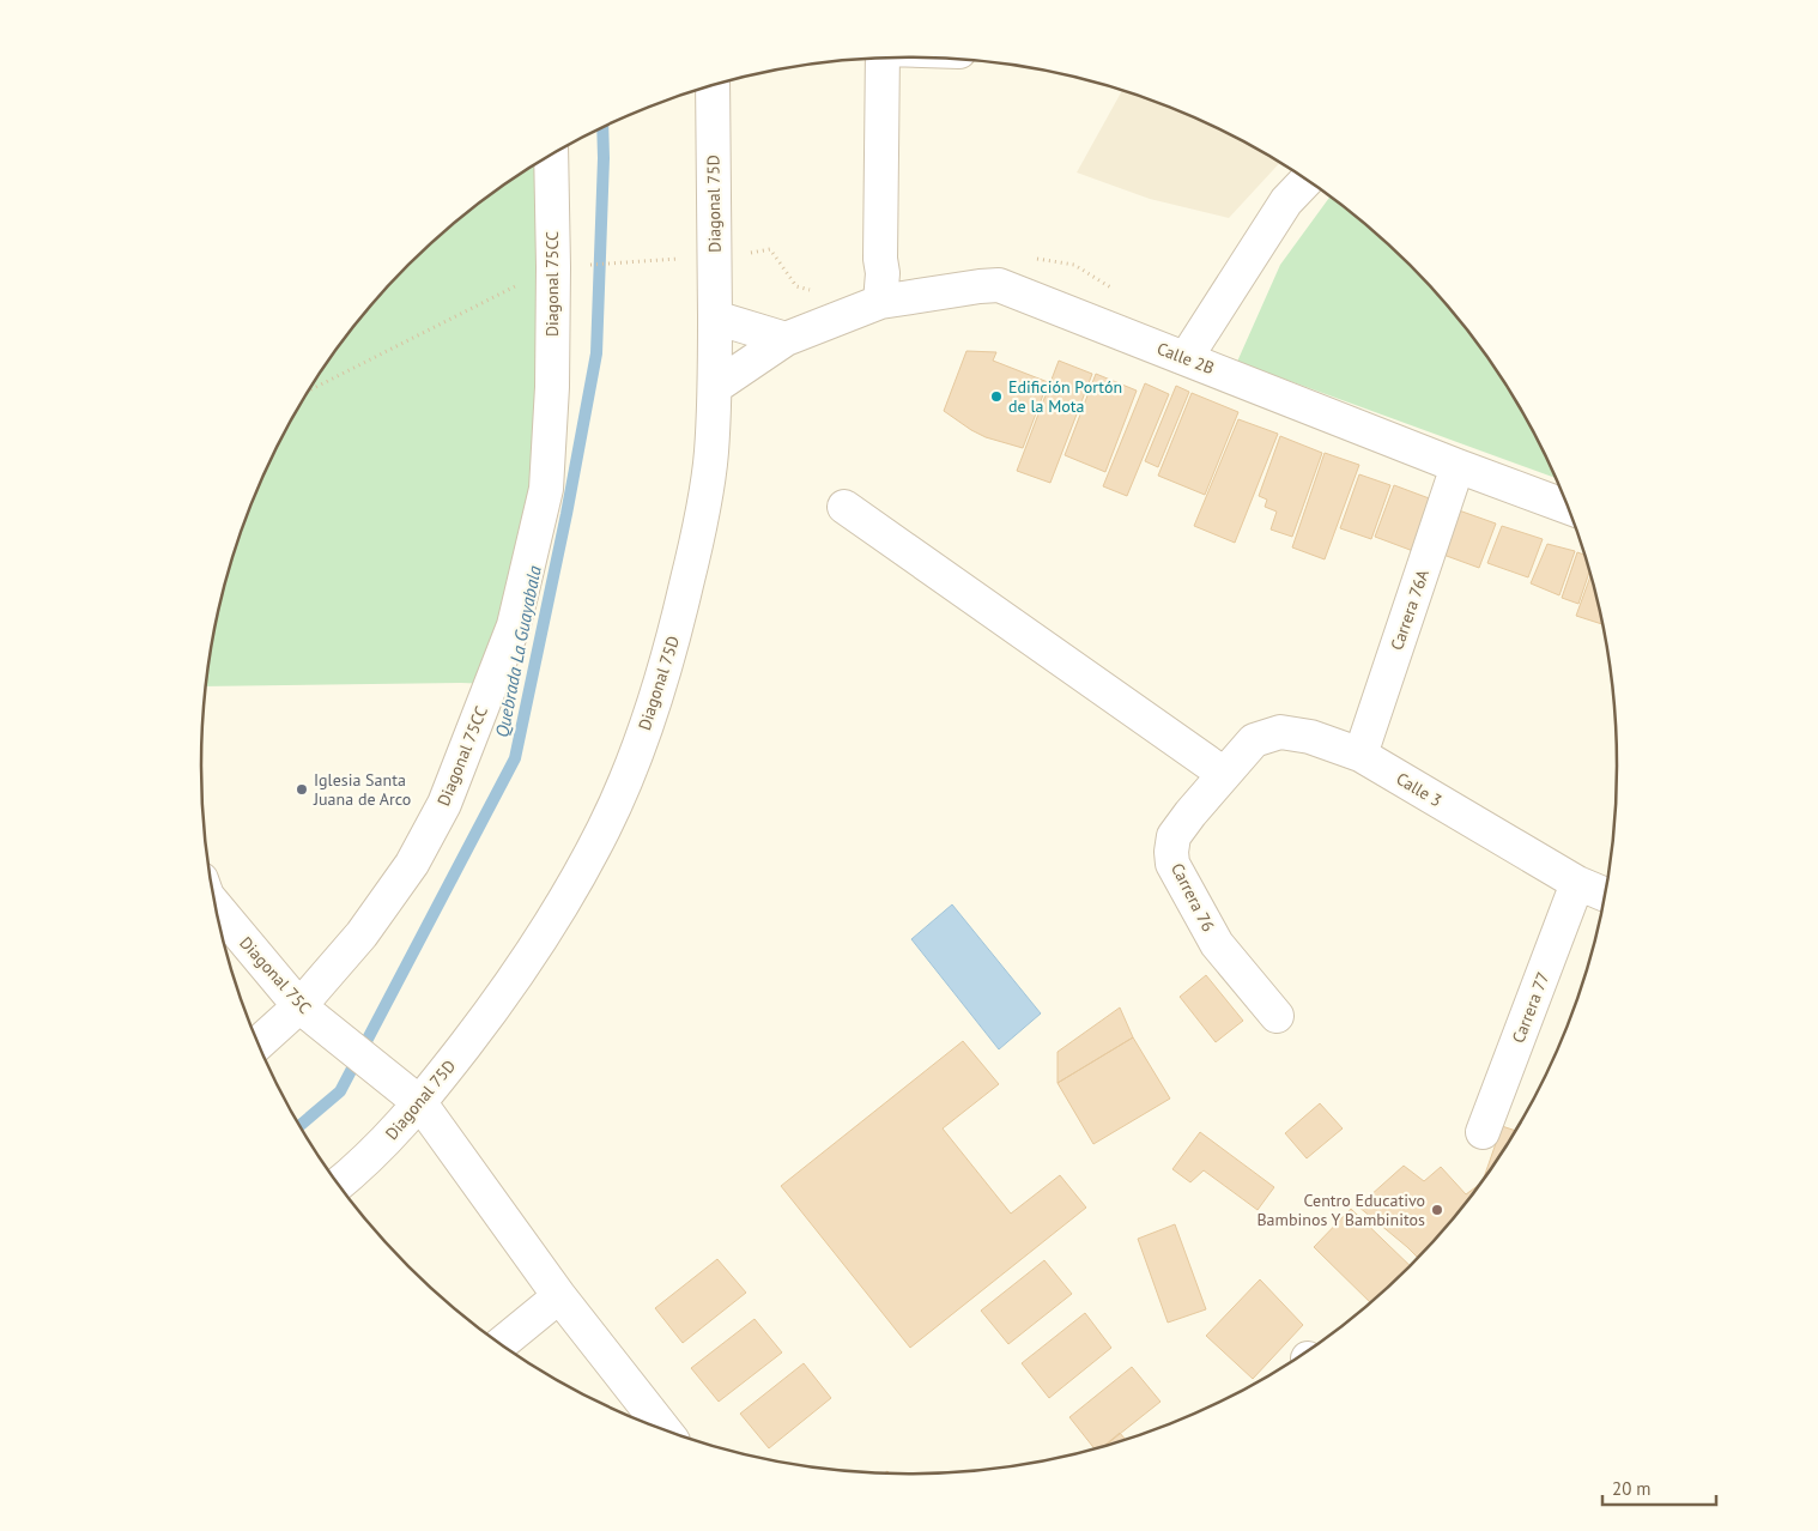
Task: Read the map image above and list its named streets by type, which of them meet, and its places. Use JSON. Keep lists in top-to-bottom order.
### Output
{
  "streets": {
    "street": [
      "Diagonal 75D",
      "Diagonal 75CC",
      "Calle 2B",
      "Carrera 76A",
      "Calle 3",
      "Carrera 76",
      "Diagonal 75C",
      "Carrera 77"
    ]
  },
  "crossings": [
    ["Diagonal 75D", "Calle 2B"],
    ["Diagonal 75D", "Diagonal 75C"],
    ["Diagonal 75CC", "Diagonal 75C"],
    ["Calle 2B", "Carrera 76A"],
    ["Carrera 76A", "Calle 3"],
    ["Calle 3", "Carrera 76"],
    ["Calle 3", "Carrera 77"]
  ],
  "water": ["Quebrada La Guayabala"],
  "places": ["Edifición Portón de la Mota", "Iglesia Santa Juana de Arco", "Centro Educativo Bambinos Y Bambinitos"],
  "scale_bar": "20 m"
}
